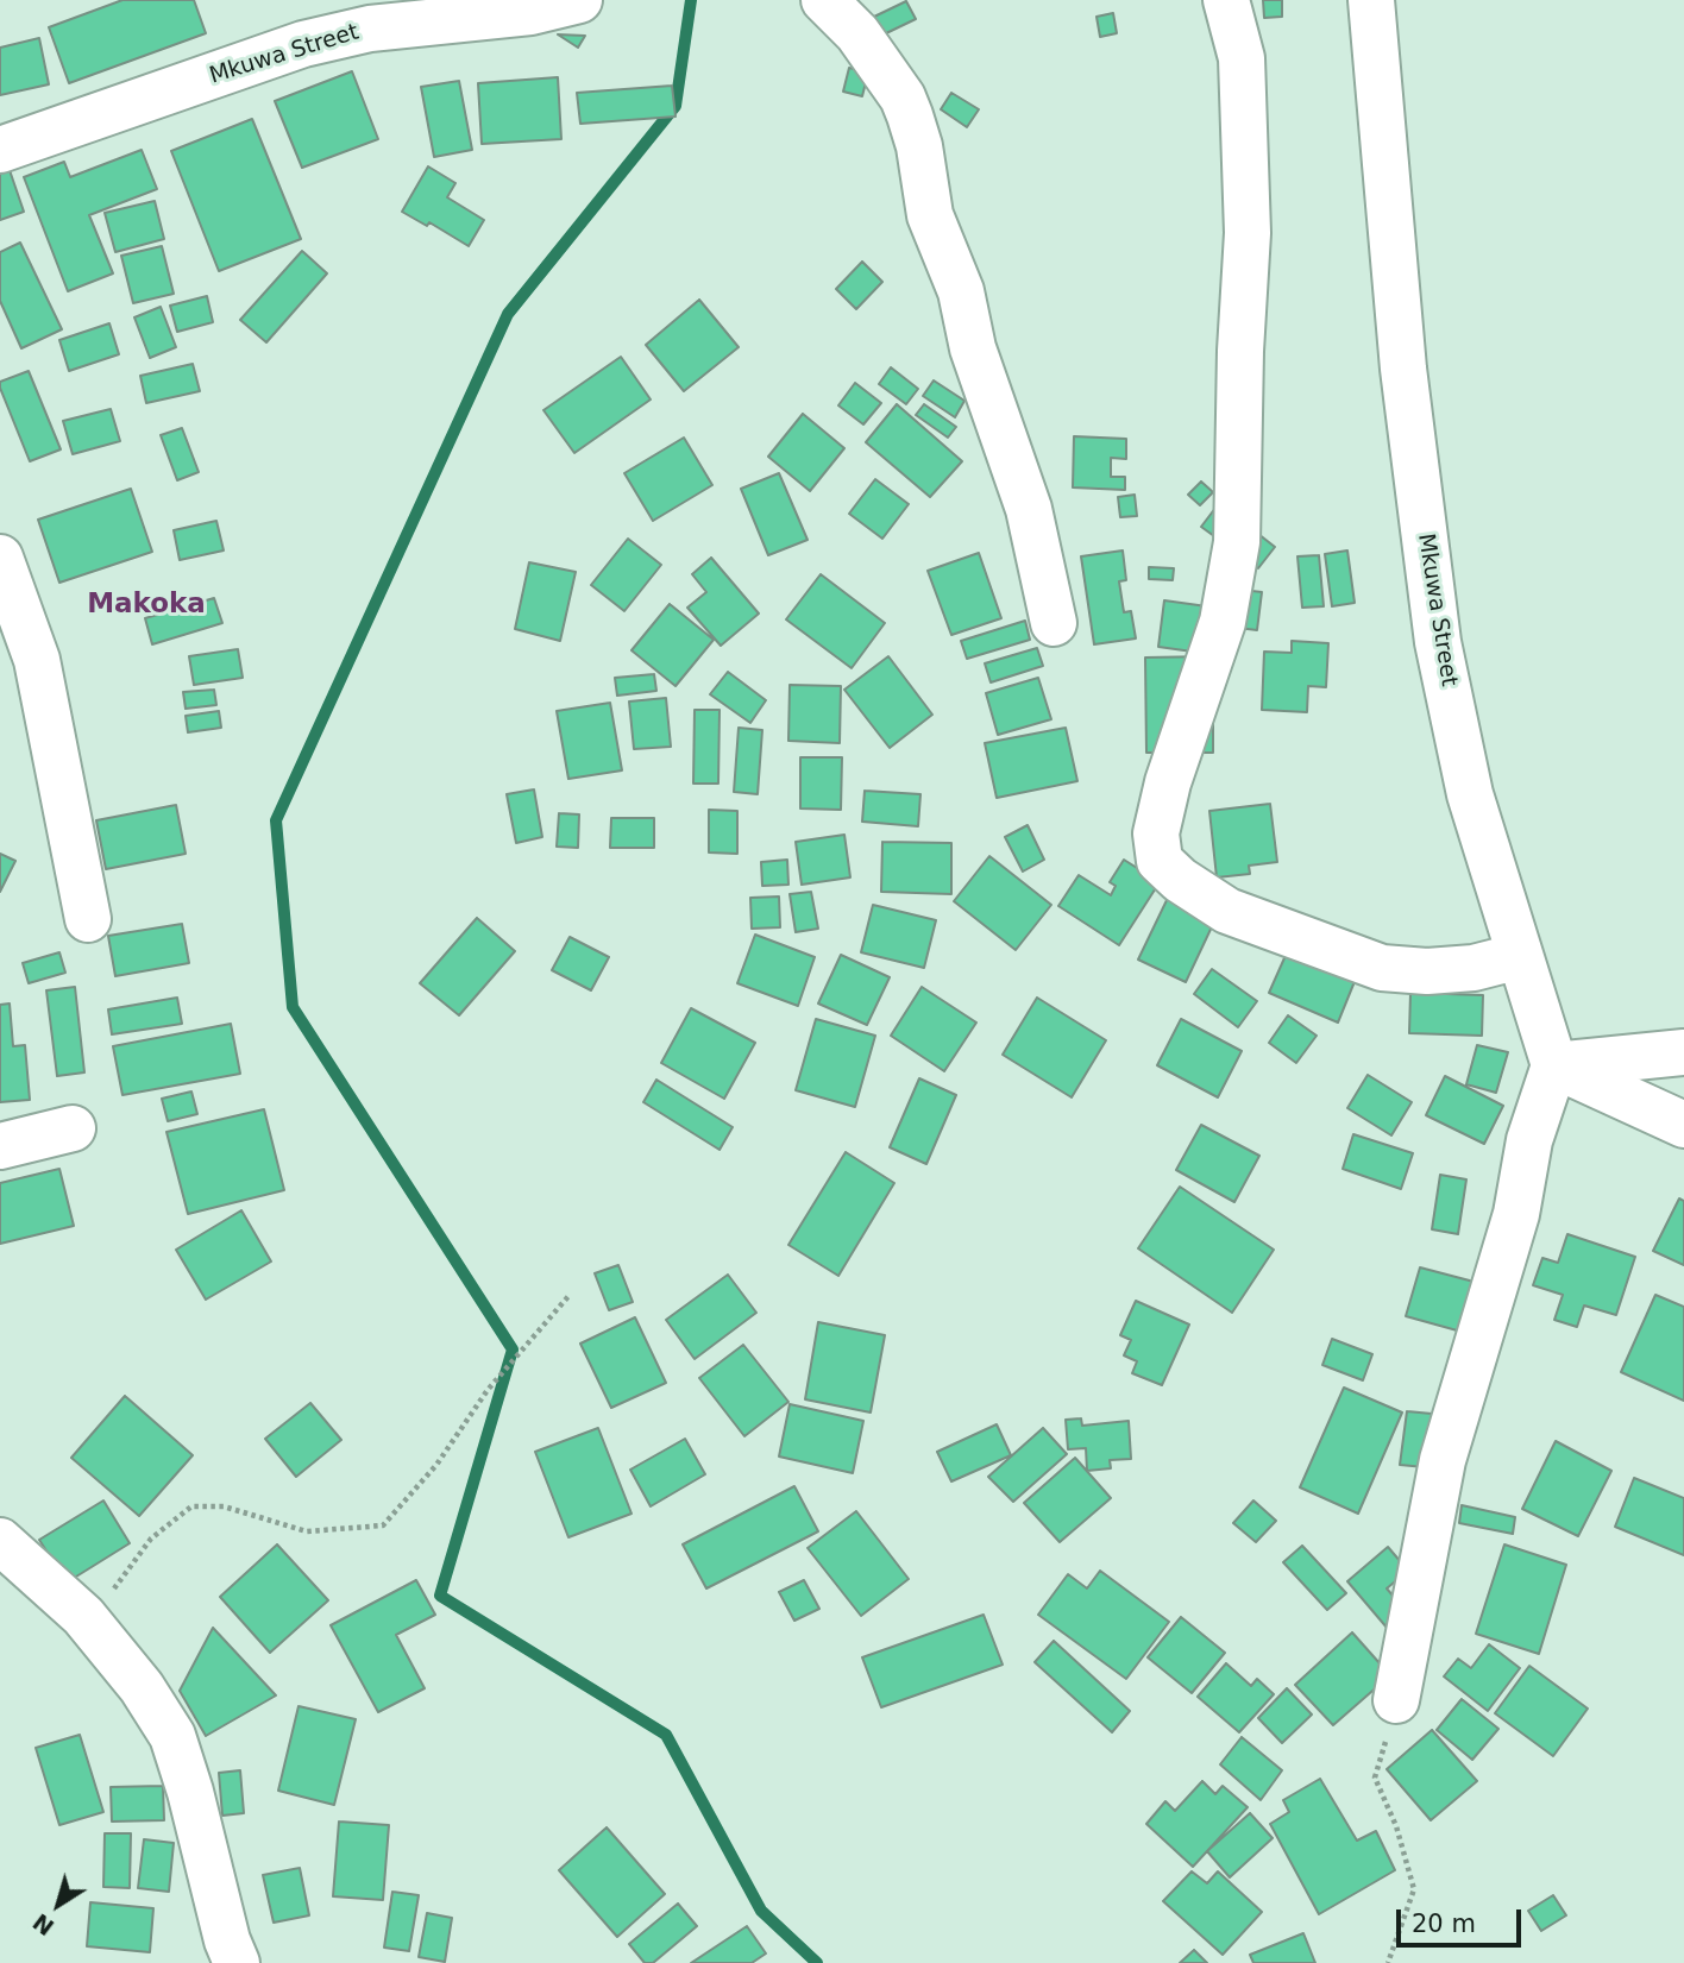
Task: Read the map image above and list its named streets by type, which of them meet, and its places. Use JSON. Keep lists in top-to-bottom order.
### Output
{
  "streets": {
    "street": ["Mkuwa Street"]
  },
  "districts": ["Makoka"],
  "scale_bar": "20 m",
  "north": "bottom left"
}
